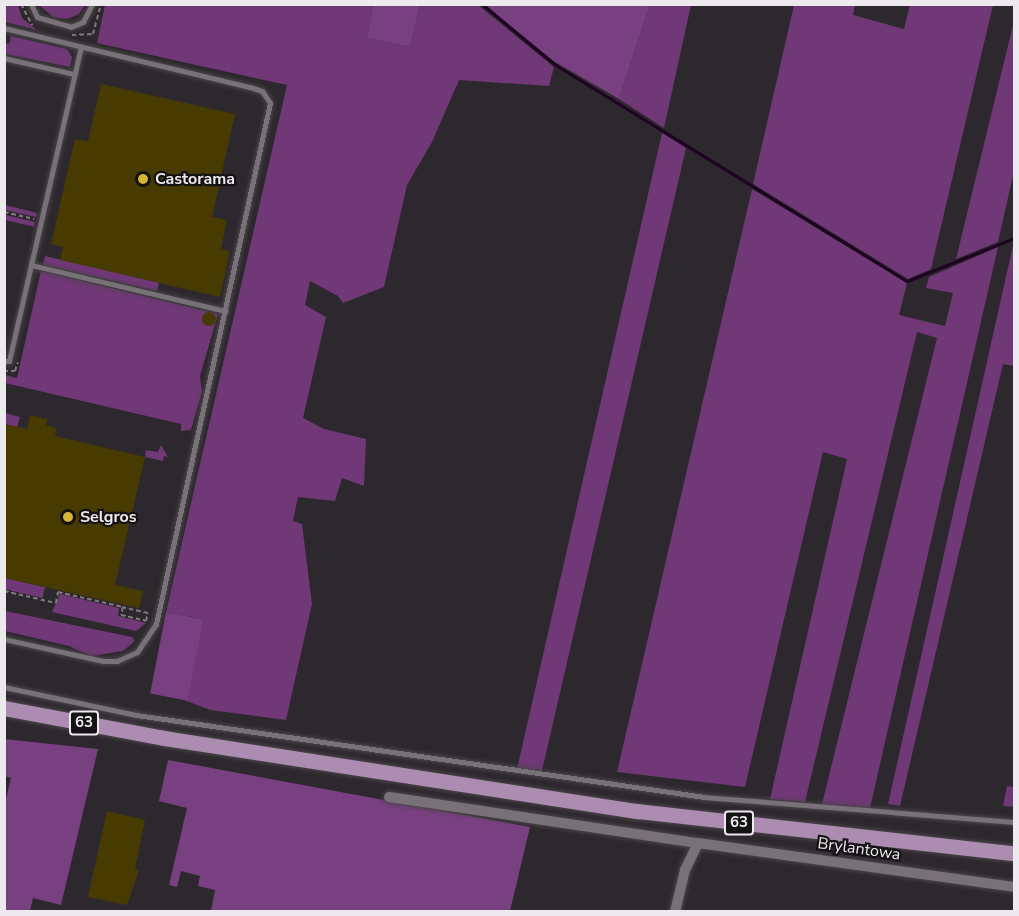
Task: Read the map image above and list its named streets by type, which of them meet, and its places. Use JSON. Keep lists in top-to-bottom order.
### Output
{
  "streets": {
    "main road": ["63"],
    "street": ["Brylantowa"]
  },
  "places": ["Castorama", "Selgros"]
}
